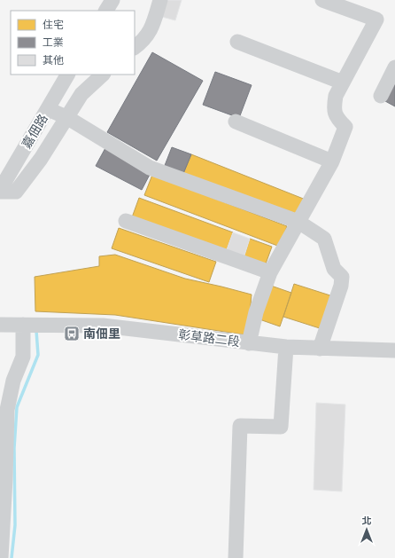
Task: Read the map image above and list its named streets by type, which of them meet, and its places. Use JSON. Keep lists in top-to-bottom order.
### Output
{
  "streets": {
    "street": ["嘉佃路", "彰草路二段"]
  },
  "places": {
    "bus stop": ["南佃里"]
  },
  "legend": ["住宅", "工業", "其他"],
  "north": "top"
}
